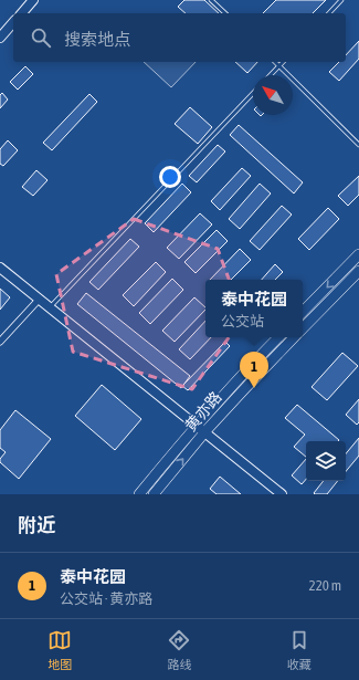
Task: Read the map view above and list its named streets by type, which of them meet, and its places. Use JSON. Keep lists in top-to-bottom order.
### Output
{
  "streets": {
    "main road": ["黄亦路"]
  },
  "north": "top left",
  "page": {
    "search": "搜索地点",
    "popup": ["泰中花园", "公交站"],
    "pins": "1",
    "heading": "附近",
    "list": [
      {
        "mark": "1",
        "name": "泰中花园",
        "note": "公交站 · 黄亦路",
        "value": "220 m"
      }
    ],
    "nav": ["地图", "路线", "收藏"]
  }
}
